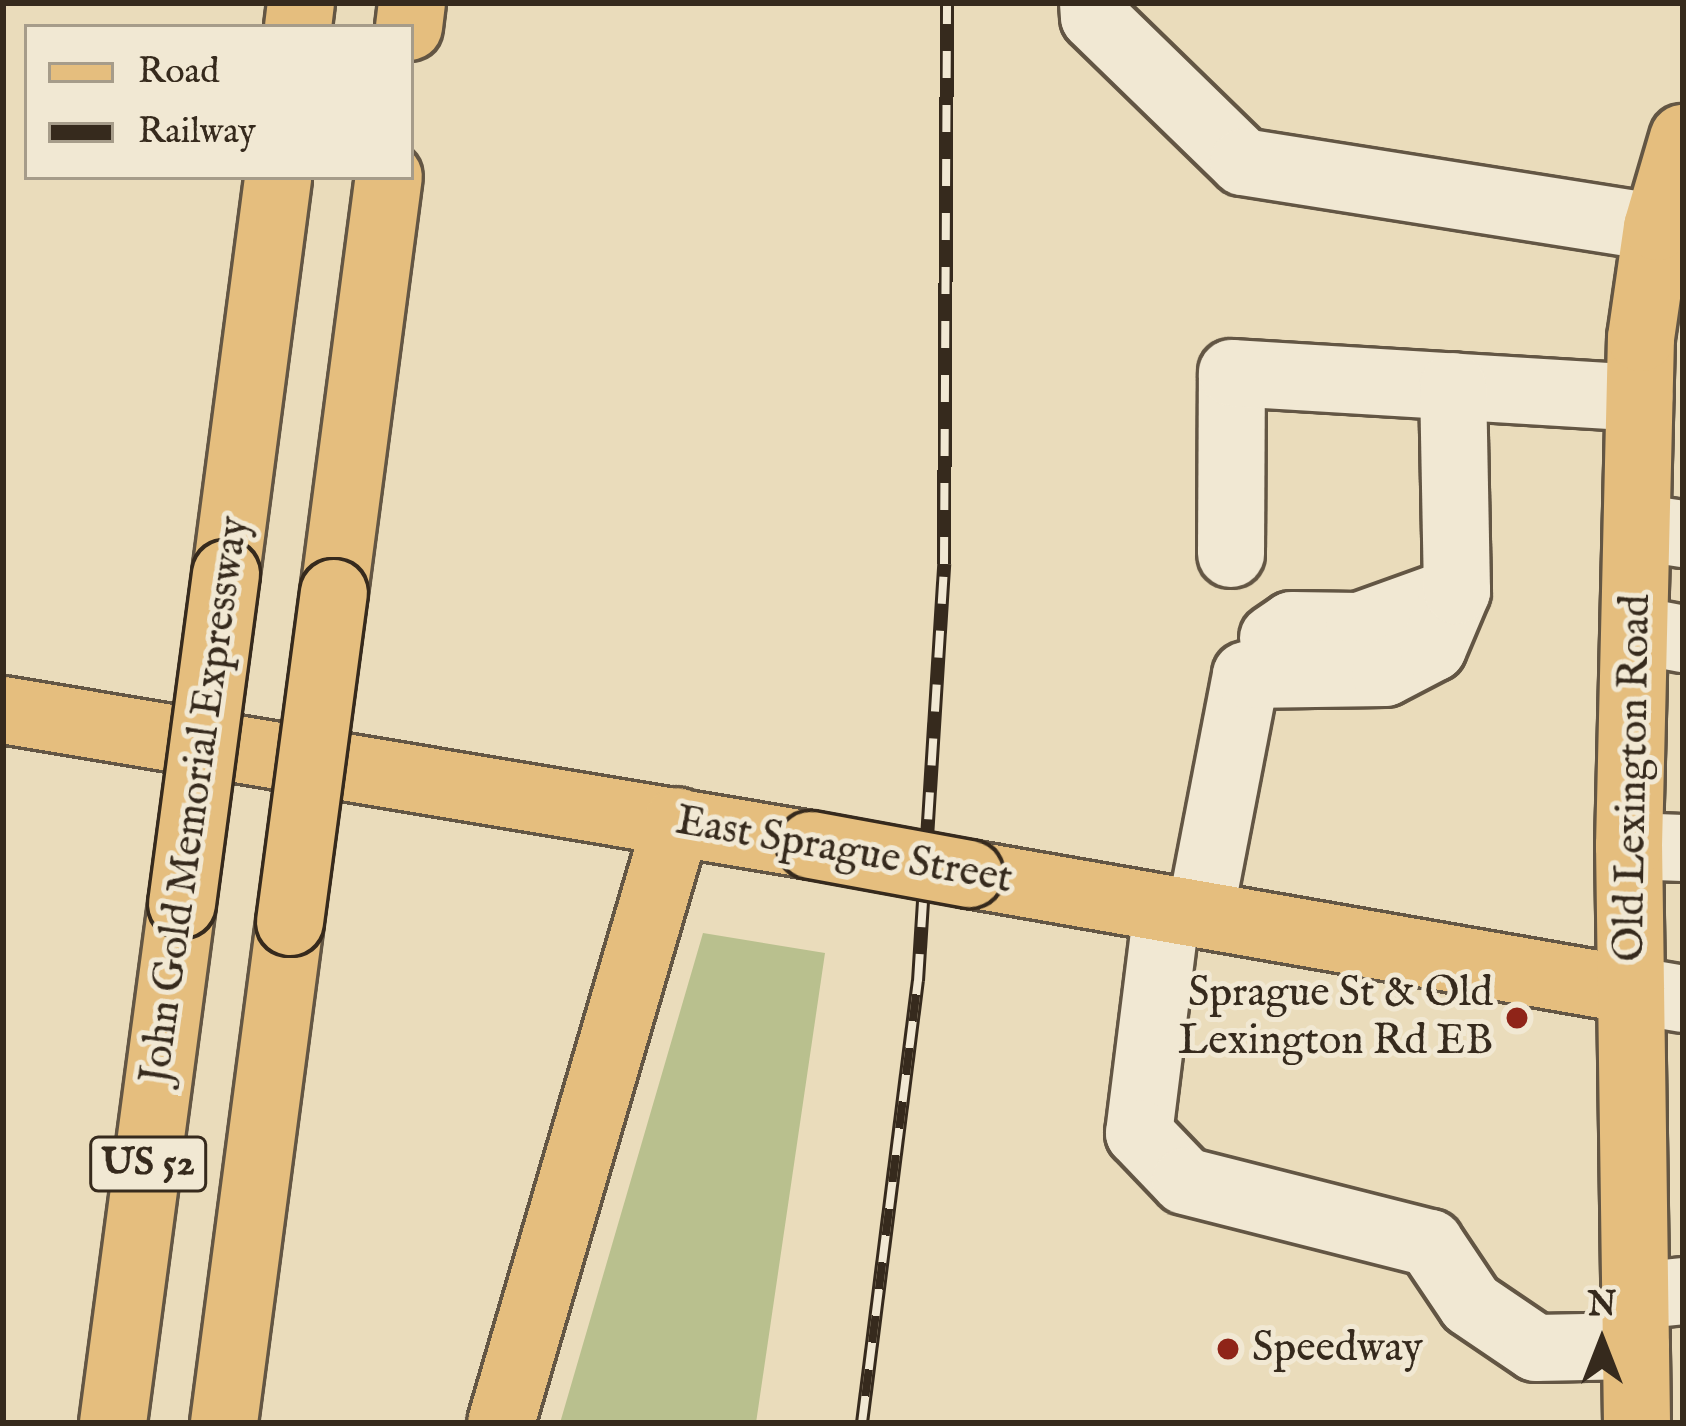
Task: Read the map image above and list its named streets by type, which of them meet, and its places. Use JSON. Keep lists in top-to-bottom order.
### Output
{
  "streets": {
    "main road": [
      "Old Lexington Road",
      "John Gold Memorial Expressway",
      "East Sprague Street",
      "US 52"
    ]
  },
  "crossings": [
    ["Old Lexington Road", "East Sprague Street"]
  ],
  "places": ["Sprague St & Old Lexington Rd EB", "Speedway"],
  "legend": ["Road", "Railway"],
  "north": "top"
}
